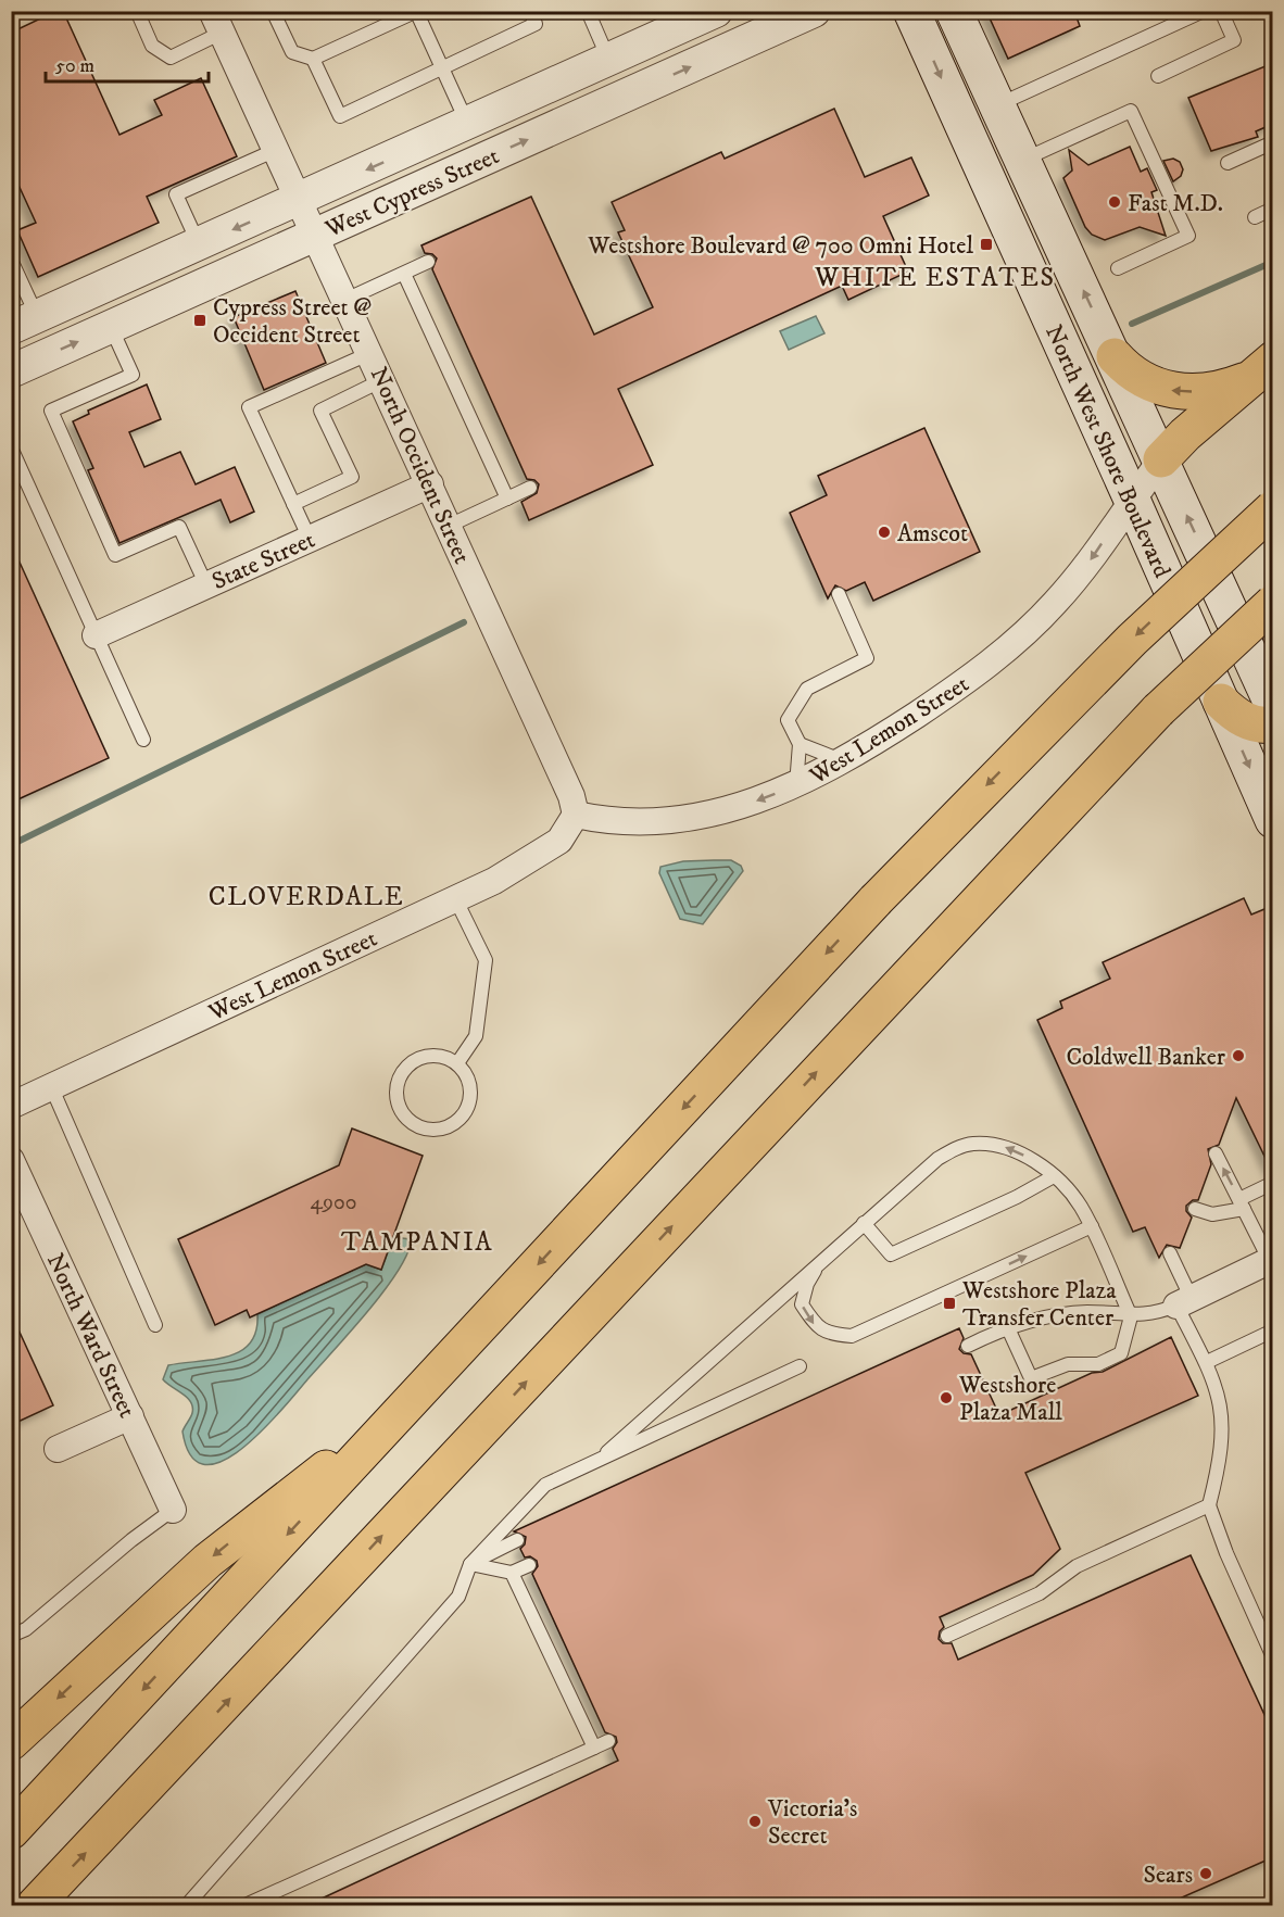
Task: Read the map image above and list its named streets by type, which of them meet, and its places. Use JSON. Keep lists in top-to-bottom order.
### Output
{
  "streets": {
    "main road": ["North West Shore Boulevard"],
    "street": [
      "West Cypress Street",
      "North Occident Street",
      "State Street",
      "West Lemon Street",
      "North Ward Street"
    ]
  },
  "crossings": [
    ["West Cypress Street", "North Occident Street"],
    ["North West Shore Boulevard", "West Lemon Street"],
    ["North Occident Street", "State Street"],
    ["North Occident Street", "West Lemon Street"]
  ],
  "one_way": ["West Lemon Street"],
  "districts": ["WHITE ESTATES", "CLOVERDALE", "TAMPANIA"],
  "places": {
    "other": [
      "Fast M.D.",
      "Amscot",
      "Coldwell Banker",
      "Westshore Plaza Mall",
      "Victoria's Secret",
      "Sears"
    ],
    "transit": ["Westshore Boulevard @ 700 Omni Hotel", "Cypress Street @ Occident Street", "Westshore Plaza Transfer Center"]
  },
  "house_numbers": ["4900"],
  "scale_bar": "50 m"
}
